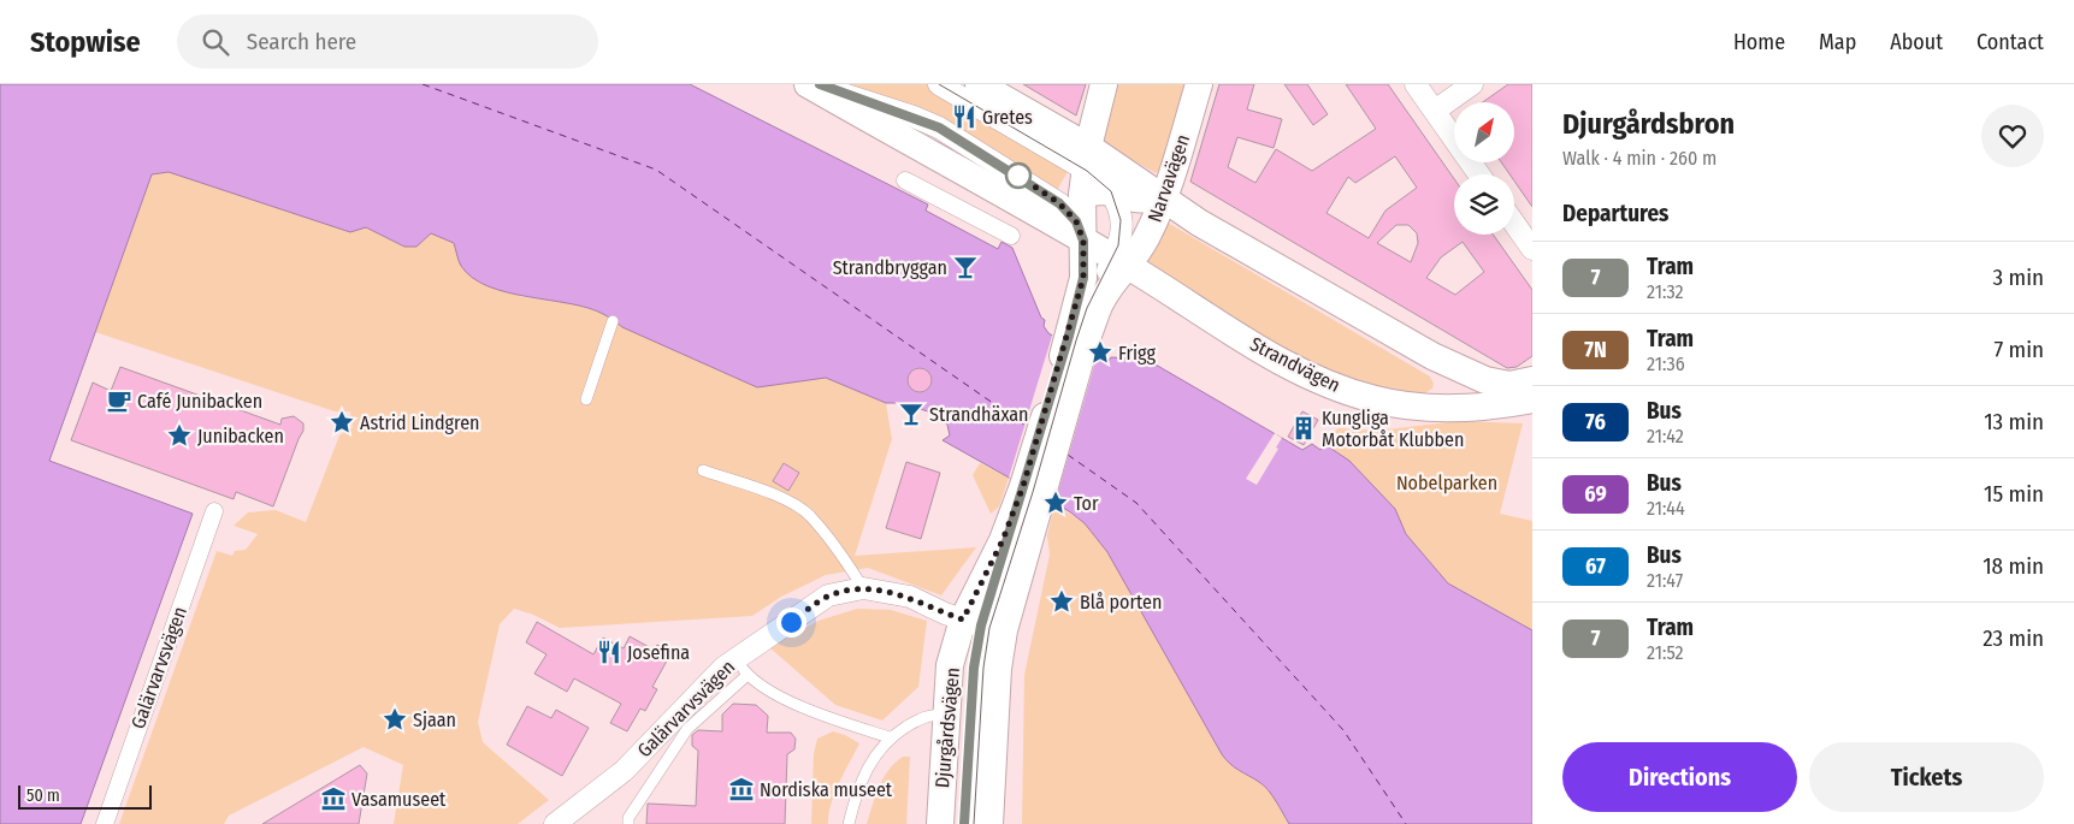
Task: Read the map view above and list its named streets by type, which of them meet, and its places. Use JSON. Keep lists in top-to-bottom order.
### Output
{
  "streets": {
    "street": [
      "Narvavägen",
      "Strandvägen",
      "Galärvarvsvägen",
      "Djurgårdsvägen"
    ]
  },
  "crossings": [
    ["Narvavägen", "Strandvägen"],
    ["Galärvarvsvägen", "Djurgårdsvägen"]
  ],
  "parks": ["Nobelparken"],
  "places": {
    "restaurant": ["Gretes", "Josefina"],
    "bar": ["Strandbryggan", "Strandhäxan"],
    "place": [
      "Frigg",
      "Astrid Lindgren",
      "Junibacken",
      "Tor",
      "Blå porten",
      "Sjaan"
    ],
    "cafe": ["Café Junibacken"],
    "building": ["Kungliga Motorbåt Klubben"],
    "museum": ["Nordiska museet", "Vasamuseet"]
  },
  "lines": ["tram line 7"],
  "scale_bar": "50 m",
  "north": "top right",
  "page": {
    "header": "Stopwise",
    "search": "Search here",
    "nav": [
      "Home",
      "Map",
      "About",
      "Contact"
    ],
    "heading": [
      ["Djurgårdsbron", "Walk · 4 min · 260 m"],
      "Departures"
    ],
    "list": [
      {
        "mark": "7",
        "name": "Tram",
        "note": "21:32",
        "value": "3 min"
      },
      {
        "mark": "7N",
        "name": "Tram",
        "note": "21:36",
        "value": "7 min"
      },
      {
        "mark": "76",
        "name": "Bus",
        "note": "21:42",
        "value": "13 min"
      },
      {
        "mark": "69",
        "name": "Bus",
        "note": "21:44",
        "value": "15 min"
      },
      {
        "mark": "67",
        "name": "Bus",
        "note": "21:47",
        "value": "18 min"
      },
      {
        "mark": "7",
        "name": "Tram",
        "note": "21:52",
        "value": "23 min"
      }
    ],
    "buttons": ["Directions", "Tickets"],
    "scale": "50 m"
  }
}
